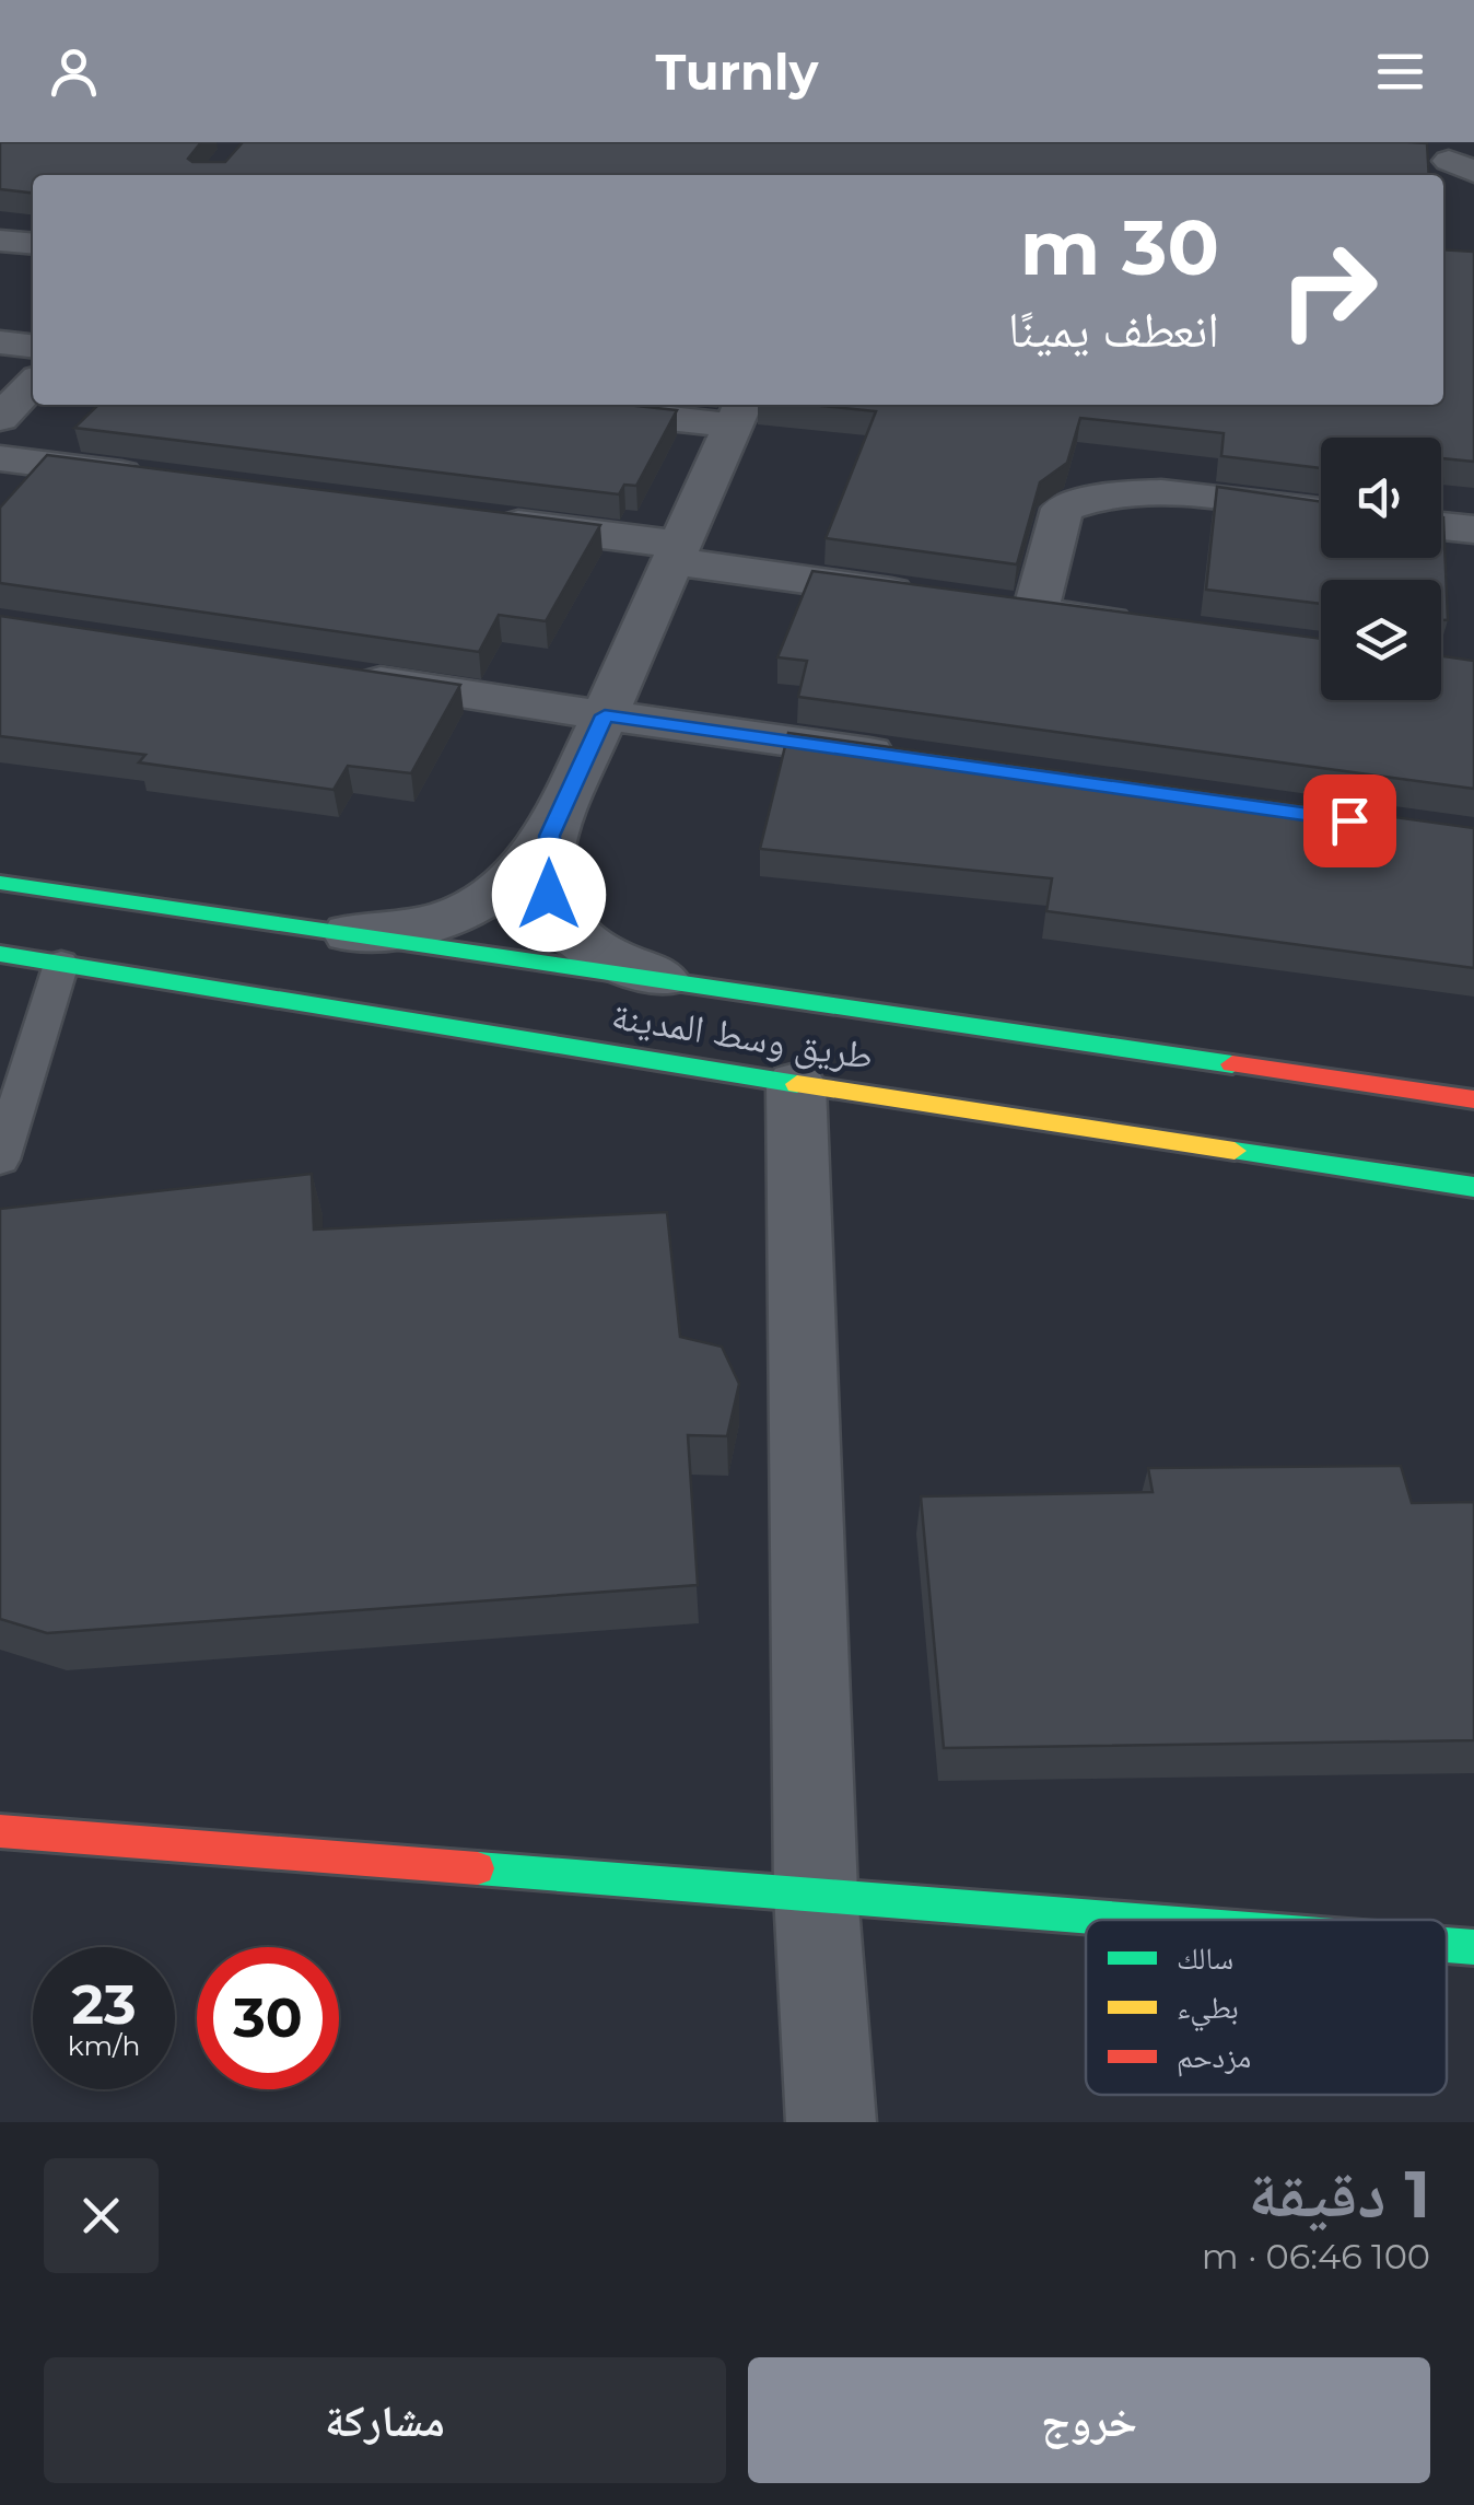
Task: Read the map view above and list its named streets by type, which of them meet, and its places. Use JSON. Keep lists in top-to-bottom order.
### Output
{
  "streets": {
    "main road": ["طريق وسط المدينة"]
  },
  "legend": ["سالك", "بطيء", "مزدحم"],
  "page": {
    "header": "Turnly",
    "turn": ["30 m", "انعطف يمينًا"],
    "speed": "23 km/h",
    "limit": "30",
    "heading": ["1 دقيقة", "100 m · 06:46"],
    "buttons": ["خروج", "مشاركة"]
  }
}
